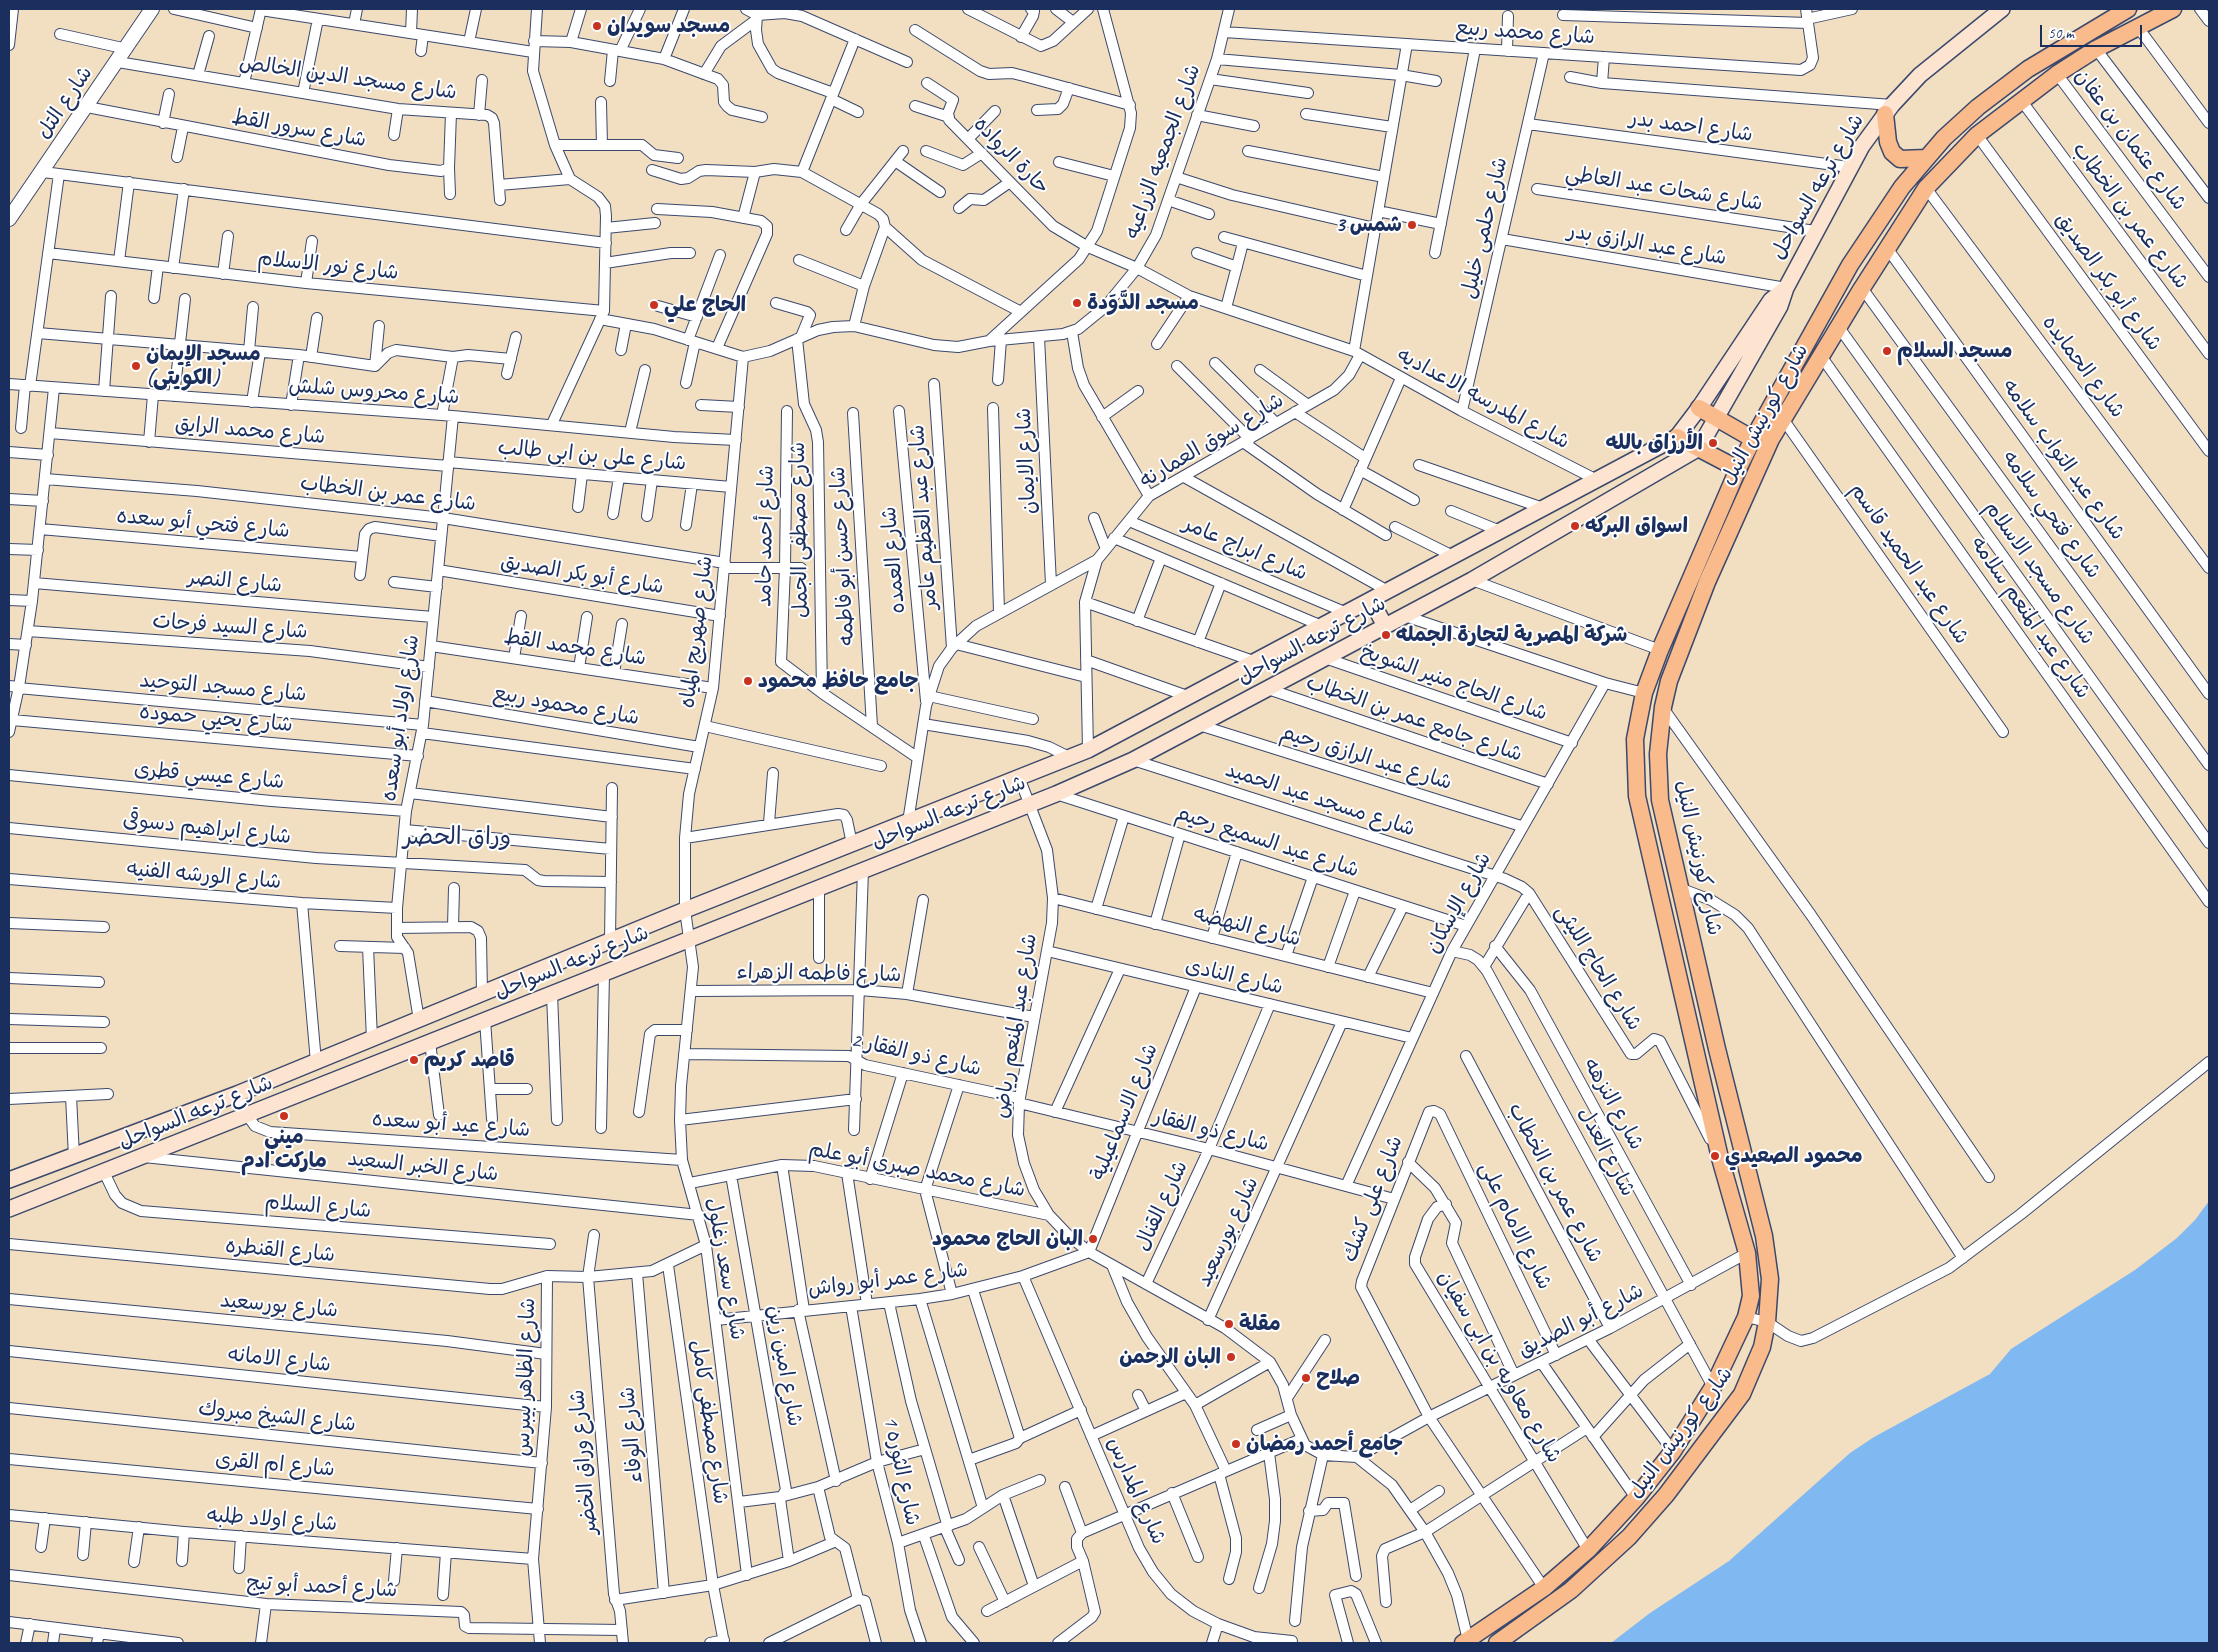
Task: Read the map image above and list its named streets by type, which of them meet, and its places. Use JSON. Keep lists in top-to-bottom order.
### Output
{
  "streets": {
    "main road": ["شارع ترعه السواحل", "شارع كورنيش النيل"],
    "street": [
      "شارع محمد ربيع",
      "شارع مسجد الدين الخالص",
      "شارع التل",
      "شارع احمد بدر",
      "شارع سرور القط",
      "شارع عثمان بن عفان",
      "شارع الجمعيه الزراعيه",
      "حارة الرواده",
      "شارع شحات عبد العاطي",
      "شارع عمر بن الخطاب",
      "شارع حلمى خليل",
      "شارع عبد الرازق بدر",
      "شارع نور الاسلام",
      "شارع أبو بكر الصديق",
      "شارع الحمايده",
      "شارع محروس شلش",
      "شارع المدرسه الاعداديه",
      "شارع محمد الرايق",
      "شارع سوق العمارنه",
      "شارع على بن ابى طالب",
      "شارع عبد التواب سلامه",
      "شارع الايمان",
      "شارع فتحي سلامه",
      "شارع عبد العظيم عامر",
      "شارع فتحي أبو سعده",
      "شارع مصطفى الجمل",
      "شارع أحمد حامد",
      "شارع ابراج عامر",
      "شارع حسن أبو فاطمه",
      "شارع العمده",
      "شارع عبد الحميد قاسم",
      "شارع مسجد الاسلام",
      "شارع النصر",
      "شارع عبد المنعم سلامه",
      "شارع السيد فرحات",
      "شارع صهريج المياه",
      "شارع محمد القط",
      "شارع الحاج منير الشويخ",
      "شارع مسجد التوحيد",
      "شارع محمود ربيع",
      "شارع اولاد أبو سعده",
      "شارع يحيي حموده",
      "شارع جامع عمر بن الخطاب",
      "شارع عبد الرازق رحيم",
      "شارع عيسي قطرى",
      "شارع مسجد عبد الحميد",
      "شارع ابراهيم دسوقى",
      "شارع عبد السميع رحيم",
      "شارع الورشه الفنيه",
      "شارع الإسكان",
      "شارع النهضه",
      "شارع الحاج الليثى",
      "شارع فاطمه الزهراء",
      "شارع النادى",
      "شارع عبد المنعم رياض",
      "شارع ذو الفقار 2",
      "شارع النزهه",
      "شارع الاسماعيلية",
      "شارع عيد أبو سعده",
      "شارع ذو الفقار",
      "شارع العدل",
      "شارع الخبر السعيد",
      "شارع محمد صبرى أبو علم",
      "شارع على كشك",
      "شارع القنال",
      "شارع السلام",
      "شارع الامام على",
      "شارع بورسعيد",
      "شارع القنطره",
      "شارع سعد زغلول",
      "شارع عمر أبو رواش",
      "شارع أبو الصديق",
      "شارع الامانه",
      "شارع امين زين",
      "شارع معاويه بن ابى سفيان",
      "شارع الظاهر بيبرس",
      "شارع الشيخ مبروك",
      "شارع مصطفى كامل",
      "شارع الوفاء",
      "شارع وراق الخضر",
      "شارع ام القرى",
      "شارع الثوره 1",
      "شارع المدارس",
      "شارع اولاد طلبه",
      "شارع أحمد أبو تيج"
    ]
  },
  "crossings": [
    ["شارع محمد ربيع", "شارع الجمعيه الزراعيه"],
    ["شارع محمد ربيع", "شارع ترعه السواحل"],
    ["شارع محمد ربيع", "شارع حلمى خليل"],
    ["شارع محمد ربيع", "شارع سوق العمارنه"],
    ["شارع مسجد الدين الخالص", "شارع التل"],
    ["شارع التل", "شارع سرور القط"],
    ["شارع احمد بدر", "شارع ترعه السواحل"],
    ["شارع احمد بدر", "شارع حلمى خليل"],
    ["شارع عثمان بن عفان", "شارع كورنيش النيل"],
    ["شارع الجمعيه الزراعيه", "حارة الرواده"],
    ["شارع الجمعيه الزراعيه", "شارع نور الاسلام"],
    ["شارع الجمعيه الزراعيه", "شارع الايمان"],
    ["شارع الجمعيه الزراعيه", "شارع مصطفى الجمل"],
    ["شارع الجمعيه الزراعيه", "شارع صهريج المياه"],
    ["شارع ترعه السواحل", "شارع شحات عبد العاطي"],
    ["شارع ترعه السواحل", "شارع عبد الرازق بدر"],
    ["شارع ترعه السواحل", "شارع المدرسه الاعداديه"],
    ["شارع ترعه السواحل", "شارع سوق العمارنه"],
    ["شارع ترعه السواحل", "شارع ابراج عامر"],
    ["شارع ترعه السواحل", "شارع صهريج المياه"],
    ["شارع ترعه السواحل", "شارع الحاج منير الشويخ"],
    ["شارع ترعه السواحل", "شارع اولاد أبو سعده"],
    ["شارع ترعه السواحل", "شارع جامع عمر بن الخطاب"],
    ["شارع ترعه السواحل", "شارع عبد الرازق رحيم"],
    ["شارع ترعه السواحل", "شارع مسجد عبد الحميد"],
    ["شارع ترعه السواحل", "شارع عبد السميع رحيم"],
    ["شارع ترعه السواحل", "شارع عبد المنعم رياض"],
    ["شارع ترعه السواحل", "شارع عيد أبو سعده"],
    ["شارع ترعه السواحل", "شارع الخبر السعيد"],
    ["شارع ترعه السواحل", "شارع السلام"],
    ["شارع ترعه السواحل", "شارع سعد زغلول"],
    ["شارع عمر بن الخطاب", "شارع كورنيش النيل"],
    ["شارع عمر بن الخطاب", "شارع أحمد حامد"],
    ["شارع عمر بن الخطاب", "شارع صهريج المياه"],
    ["شارع عمر بن الخطاب", "شارع اولاد أبو سعده"],
    ["شارع عمر بن الخطاب", "شارع أبو الصديق"],
    ["شارع حلمى خليل", "شارع عبد الرازق بدر"],
    ["شارع حلمى خليل", "شارع المدرسه الاعداديه"],
    ["شارع نور الاسلام", "شارع صهريج المياه"],
    ["شارع أبو بكر الصديق", "شارع كورنيش النيل"],
    ["شارع أبو بكر الصديق", "شارع صهريج المياه"],
    ["شارع أبو بكر الصديق", "شارع اولاد أبو سعده"],
    ["شارع الحمايده", "شارع كورنيش النيل"],
    ["شارع محروس شلش", "شارع صهريج المياه"],
    ["شارع محروس شلش", "شارع اولاد أبو سعده"],
    ["شارع المدرسه الاعداديه", "شارع سوق العمارنه"],
    ["شارع كورنيش النيل", "شارع عبد التواب سلامه"],
    ["شارع كورنيش النيل", "شارع فتحي سلامه"],
    ["شارع كورنيش النيل", "شارع عبد الحميد قاسم"],
    ["شارع كورنيش النيل", "شارع مسجد الاسلام"],
    ["شارع كورنيش النيل", "شارع عبد المنعم سلامه"],
    ["شارع كورنيش النيل", "شارع الحاج الليثى"],
    ["شارع كورنيش النيل", "شارع العدل"],
    ["شارع كورنيش النيل", "شارع على كشك"],
    ["شارع كورنيش النيل", "شارع أبو الصديق"],
    ["شارع كورنيش النيل", "شارع معاويه بن ابى سفيان"],
    ["شارع محمد الرايق", "شارع على بن ابى طالب"],
    ["شارع محمد الرايق", "شارع اولاد أبو سعده"],
    ["شارع سوق العمارنه", "شارع ابراج عامر"],
    ["شارع على بن ابى طالب", "شارع صهريج المياه"],
    ["شارع على بن ابى طالب", "شارع اولاد أبو سعده"],
    ["شارع مصطفى الجمل", "شارع أحمد حامد"],
    ["شارع النصر", "شارع اولاد أبو سعده"],
    ["شارع السيد فرحات", "شارع اولاد أبو سعده"],
    ["شارع صهريج المياه", "شارع محمد القط"],
    ["شارع صهريج المياه", "شارع مسجد التوحيد"],
    ["شارع صهريج المياه", "شارع محمود ربيع"],
    ["شارع صهريج المياه", "شارع سعد زغلول"],
    ["شارع محمد القط", "شارع اولاد أبو سعده"],
    ["شارع الحاج منير الشويخ", "شارع الإسكان"],
    ["شارع مسجد التوحيد", "شارع اولاد أبو سعده"],
    ["شارع محمود ربيع", "شارع اولاد أبو سعده"],
    ["شارع اولاد أبو سعده", "شارع يحيي حموده"],
    ["شارع اولاد أبو سعده", "شارع عيسي قطرى"],
    ["شارع اولاد أبو سعده", "شارع ابراهيم دسوقى"],
    ["شارع اولاد أبو سعده", "شارع الورشه الفنيه"],
    ["شارع جامع عمر بن الخطاب", "شارع الإسكان"],
    ["شارع عبد الرازق رحيم", "شارع الإسكان"],
    ["شارع مسجد عبد الحميد", "شارع الإسكان"],
    ["شارع مسجد عبد الحميد", "شارع الحاج الليثى"],
    ["شارع عبد السميع رحيم", "شارع الإسكان"],
    ["شارع الإسكان", "شارع النهضه"],
    ["شارع الإسكان", "شارع الحاج الليثى"],
    ["شارع الإسكان", "شارع النادى"],
    ["شارع الإسكان", "شارع ذو الفقار"],
    ["شارع الإسكان", "شارع العدل"],
    ["شارع النهضه", "شارع عبد المنعم رياض"],
    ["شارع فاطمه الزهراء", "شارع عبد المنعم رياض"],
    ["شارع فاطمه الزهراء", "شارع سعد زغلول"],
    ["شارع النادى", "شارع عبد المنعم رياض"],
    ["شارع النادى", "شارع الاسماعيلية"],
    ["شارع النادى", "شارع القنال"],
    ["شارع النادى", "شارع بورسعيد"],
    ["شارع عبد المنعم رياض", "شارع ذو الفقار 2"],
    ["شارع عبد المنعم رياض", "شارع الاسماعيلية"],
    ["شارع عبد المنعم رياض", "شارع ذو الفقار"],
    ["شارع عبد المنعم رياض", "شارع محمد صبرى أبو علم"],
    ["شارع عبد المنعم رياض", "شارع القنال"],
    ["شارع عبد المنعم رياض", "شارع بورسعيد"],
    ["شارع عبد المنعم رياض", "شارع عمر أبو رواش"],
    ["شارع ذو الفقار 2", "شارع ذو الفقار"],
    ["شارع ذو الفقار 2", "شارع سعد زغلول"],
    ["شارع النزهه", "شارع أبو الصديق"],
    ["شارع الاسماعيلية", "شارع ذو الفقار"],
    ["شارع الاسماعيلية", "شارع عمر أبو رواش"],
    ["شارع عيد أبو سعده", "شارع سعد زغلول"],
    ["شارع ذو الفقار", "شارع على كشك"],
    ["شارع ذو الفقار", "شارع القنال"],
    ["شارع ذو الفقار", "شارع بورسعيد"],
    ["شارع العدل", "شارع أبو الصديق"],
    ["شارع الخبر السعيد", "شارع سعد زغلول"],
    ["شارع محمد صبرى أبو علم", "شارع سعد زغلول"],
    ["شارع محمد صبرى أبو علم", "شارع امين زين"],
    ["شارع على كشك", "شارع الامام على"],
    ["شارع على كشك", "شارع أبو الصديق"],
    ["شارع الامام على", "شارع أبو الصديق"],
    ["شارع بورسعيد", "شارع الظاهر بيبرس"],
    ["شارع القنطره", "شارع الظاهر بيبرس"],
    ["شارع سعد زغلول", "شارع عمر أبو رواش"],
    ["شارع سعد زغلول", "شارع الظاهر بيبرس"],
    ["شارع عمر أبو رواش", "شارع امين زين"],
    ["شارع عمر أبو رواش", "شارع الثوره 1"],
    ["شارع عمر أبو رواش", "شارع المدارس"],
    ["شارع أبو الصديق", "شارع معاويه بن ابى سفيان"],
    ["شارع الامانه", "شارع الظاهر بيبرس"],
    ["شارع الظاهر بيبرس", "شارع الشيخ مبروك"],
    ["شارع الظاهر بيبرس", "شارع مصطفى كامل"],
    ["شارع الظاهر بيبرس", "شارع الوفاء"],
    ["شارع الظاهر بيبرس", "شارع وراق الخضر"],
    ["شارع الظاهر بيبرس", "شارع ام القرى"],
    ["شارع الظاهر بيبرس", "شارع اولاد طلبه"],
    ["شارع الظاهر بيبرس", "شارع أحمد أبو تيج"],
    ["شارع وراق الخضر", "شارع أحمد أبو تيج"]
  ],
  "districts": ["وراق الحضر"],
  "places": [
    "مسجد سويدان",
    "شمس 3",
    "مسجد الدَّوَدة",
    "الحاج علي",
    "مسجد السلام",
    "مسجد الإيمان (الكويتى)",
    "الأرزاق بالله",
    "اسواق البركه",
    "شركة المصرية لتجارة الجمله",
    "جامع حافظ محمود",
    "قاصد كريم",
    "ميني ماركت ادم",
    "محمود الصعيدي",
    "البان الحاج محمود",
    "مقلة",
    "البان الرحمن",
    "صلاح",
    "جامع أحمد رمضان"
  ],
  "scale_bar": "50 m"
}
